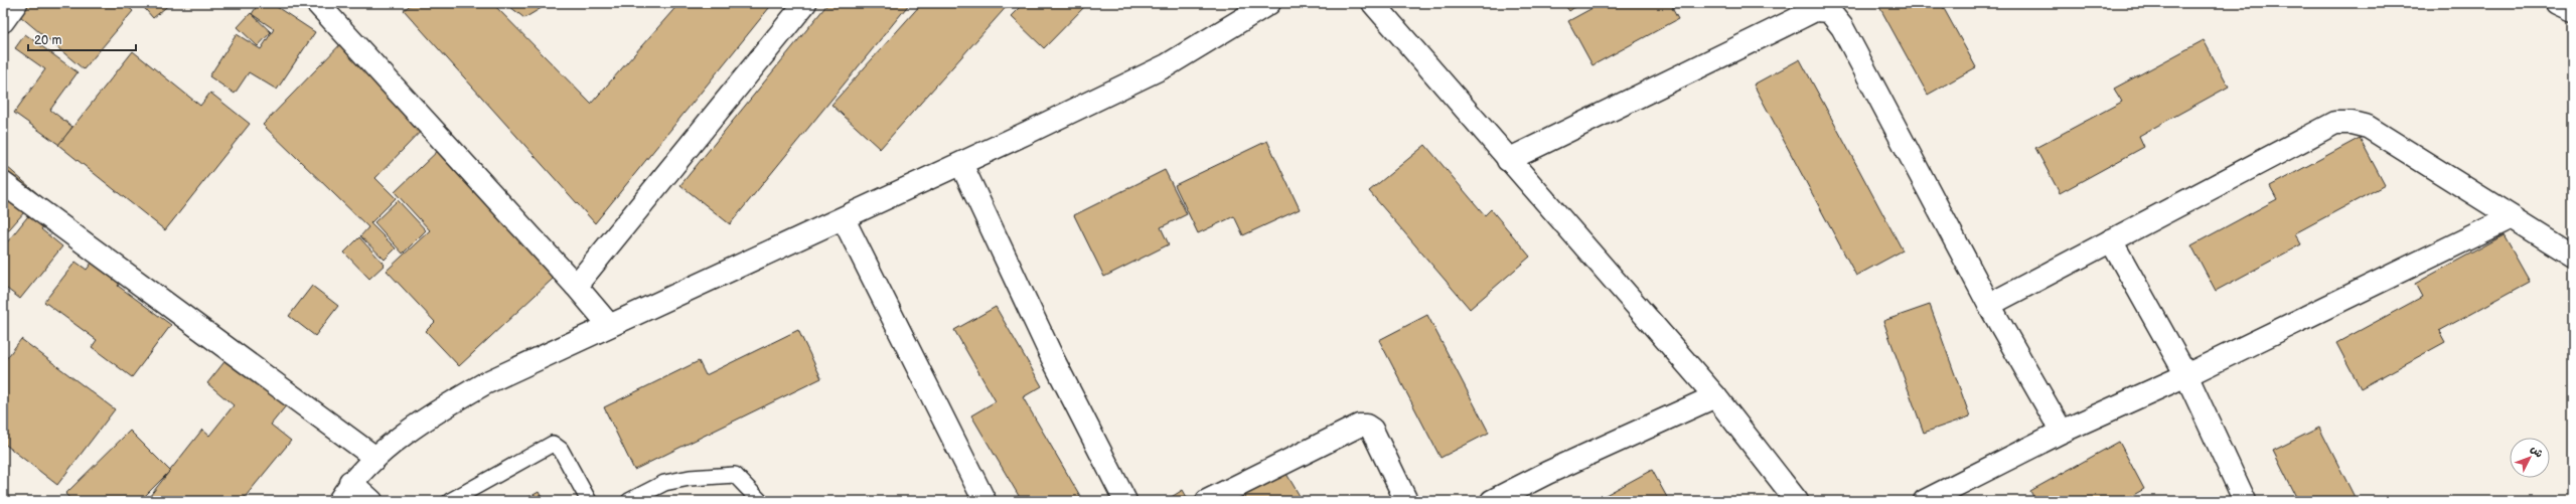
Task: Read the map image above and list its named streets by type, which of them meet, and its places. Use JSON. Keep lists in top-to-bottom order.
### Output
{
  "scale_bar": "20 m",
  "north": "top right"
}
